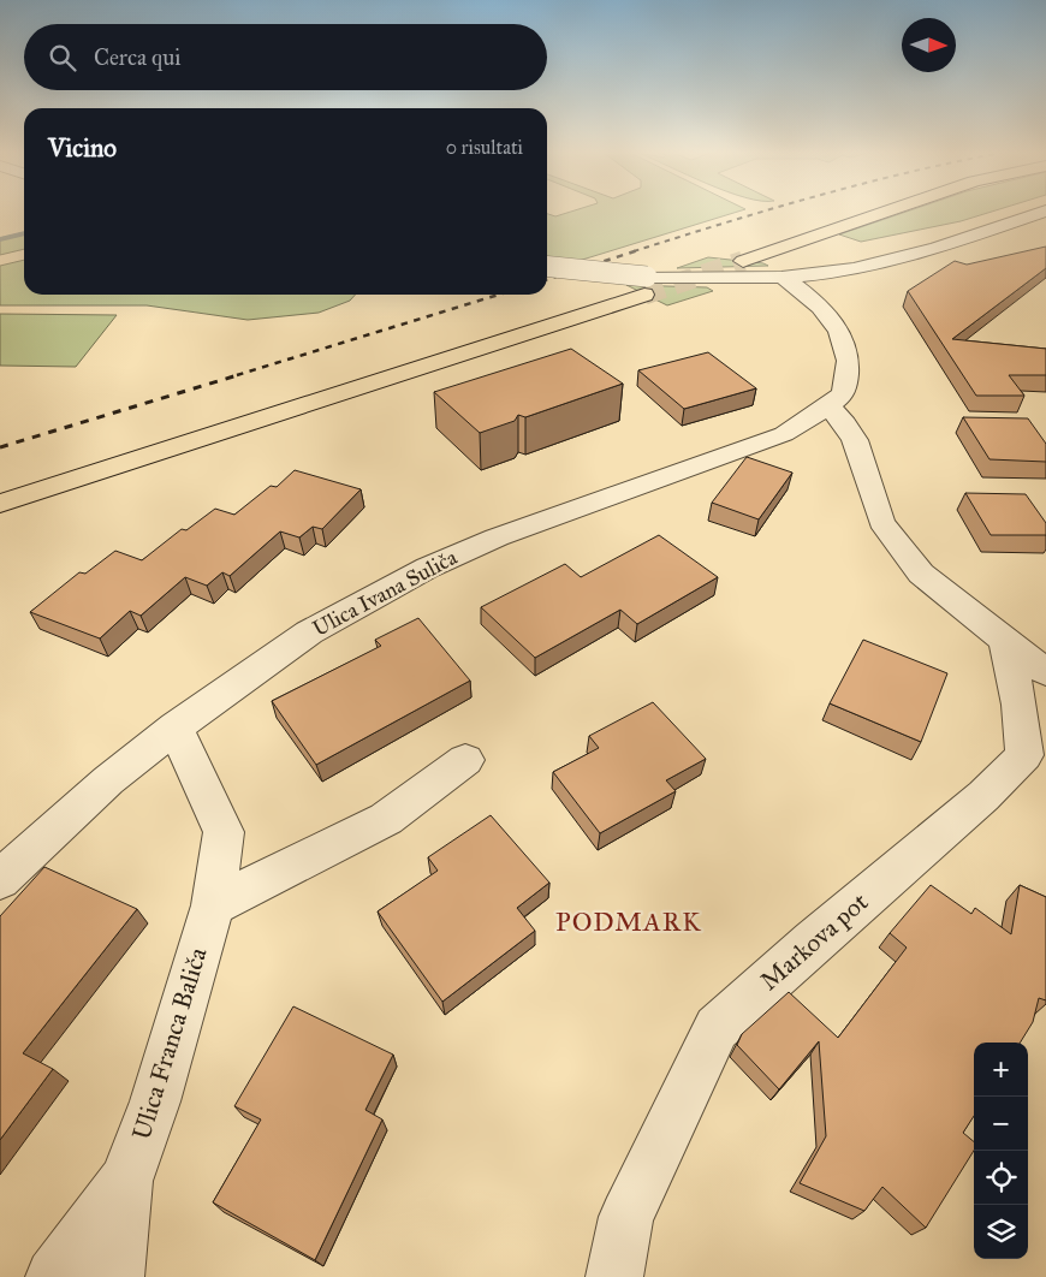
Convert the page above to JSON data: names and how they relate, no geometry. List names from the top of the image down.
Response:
{
  "streets": {
    "street": ["Ulica Ivana Suliča", "Markova pot", "Ulica Franca Baliča"]
  },
  "crossings": [
    ["Ulica Ivana Suliča", "Ulica Franca Baliča"]
  ],
  "districts": ["PODMARK"],
  "north": "right",
  "page": {
    "search": "Cerca qui",
    "heading": ["Vicino", "0 risultati"],
    "map_buttons": ["+", "−"]
  }
}
